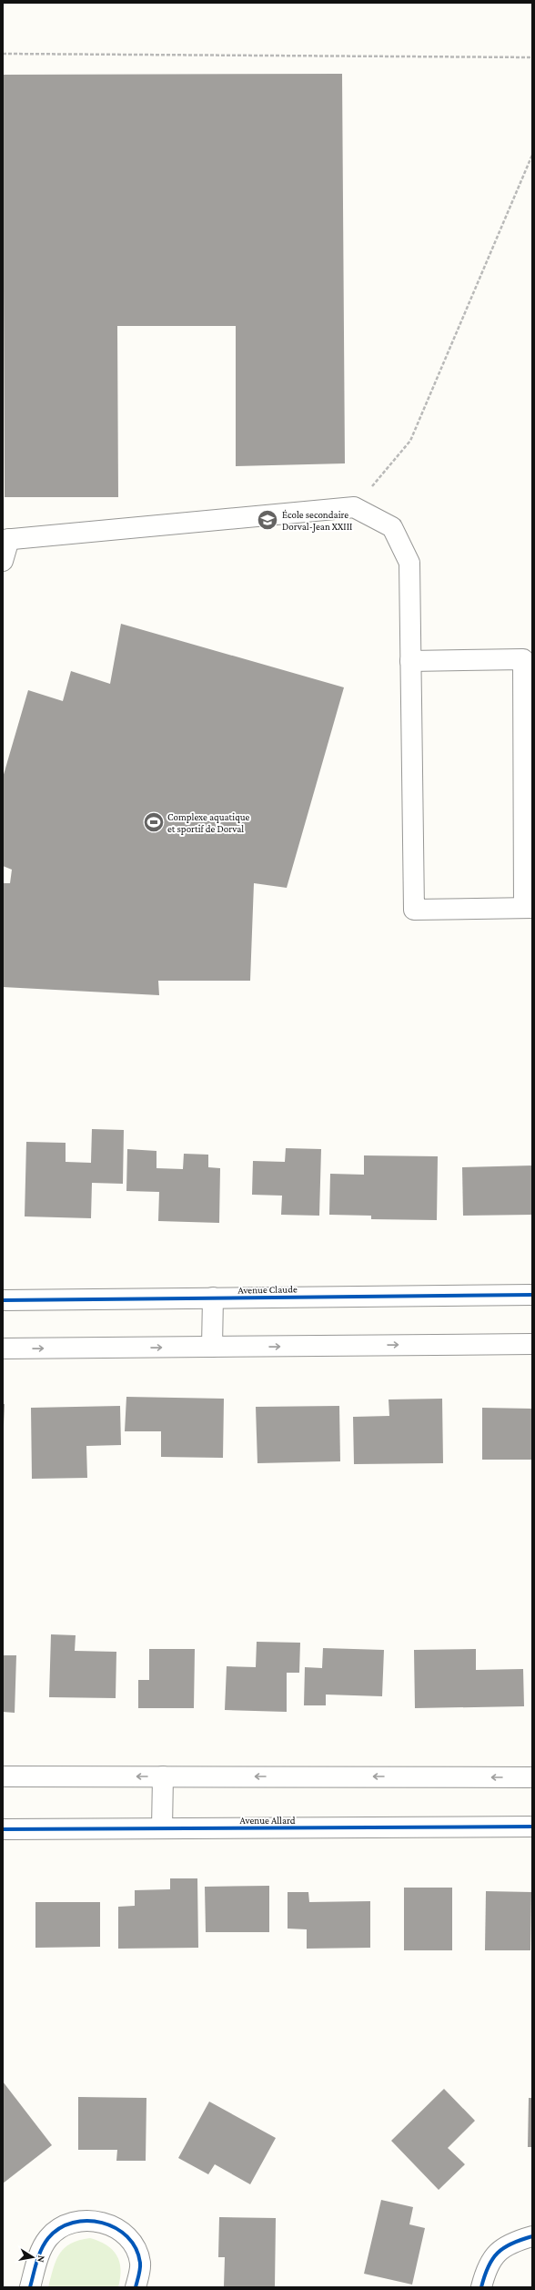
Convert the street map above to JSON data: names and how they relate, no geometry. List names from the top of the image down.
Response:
{
  "streets": {
    "street": ["Avenue Claude", "Avenue Allard"]
  },
  "places": {
    "school or university": ["École secondaire Dorval-Jean XXIII"],
    "sports": ["Complexe aquatique et sportif de Dorval"]
  },
  "north": "right"
}
